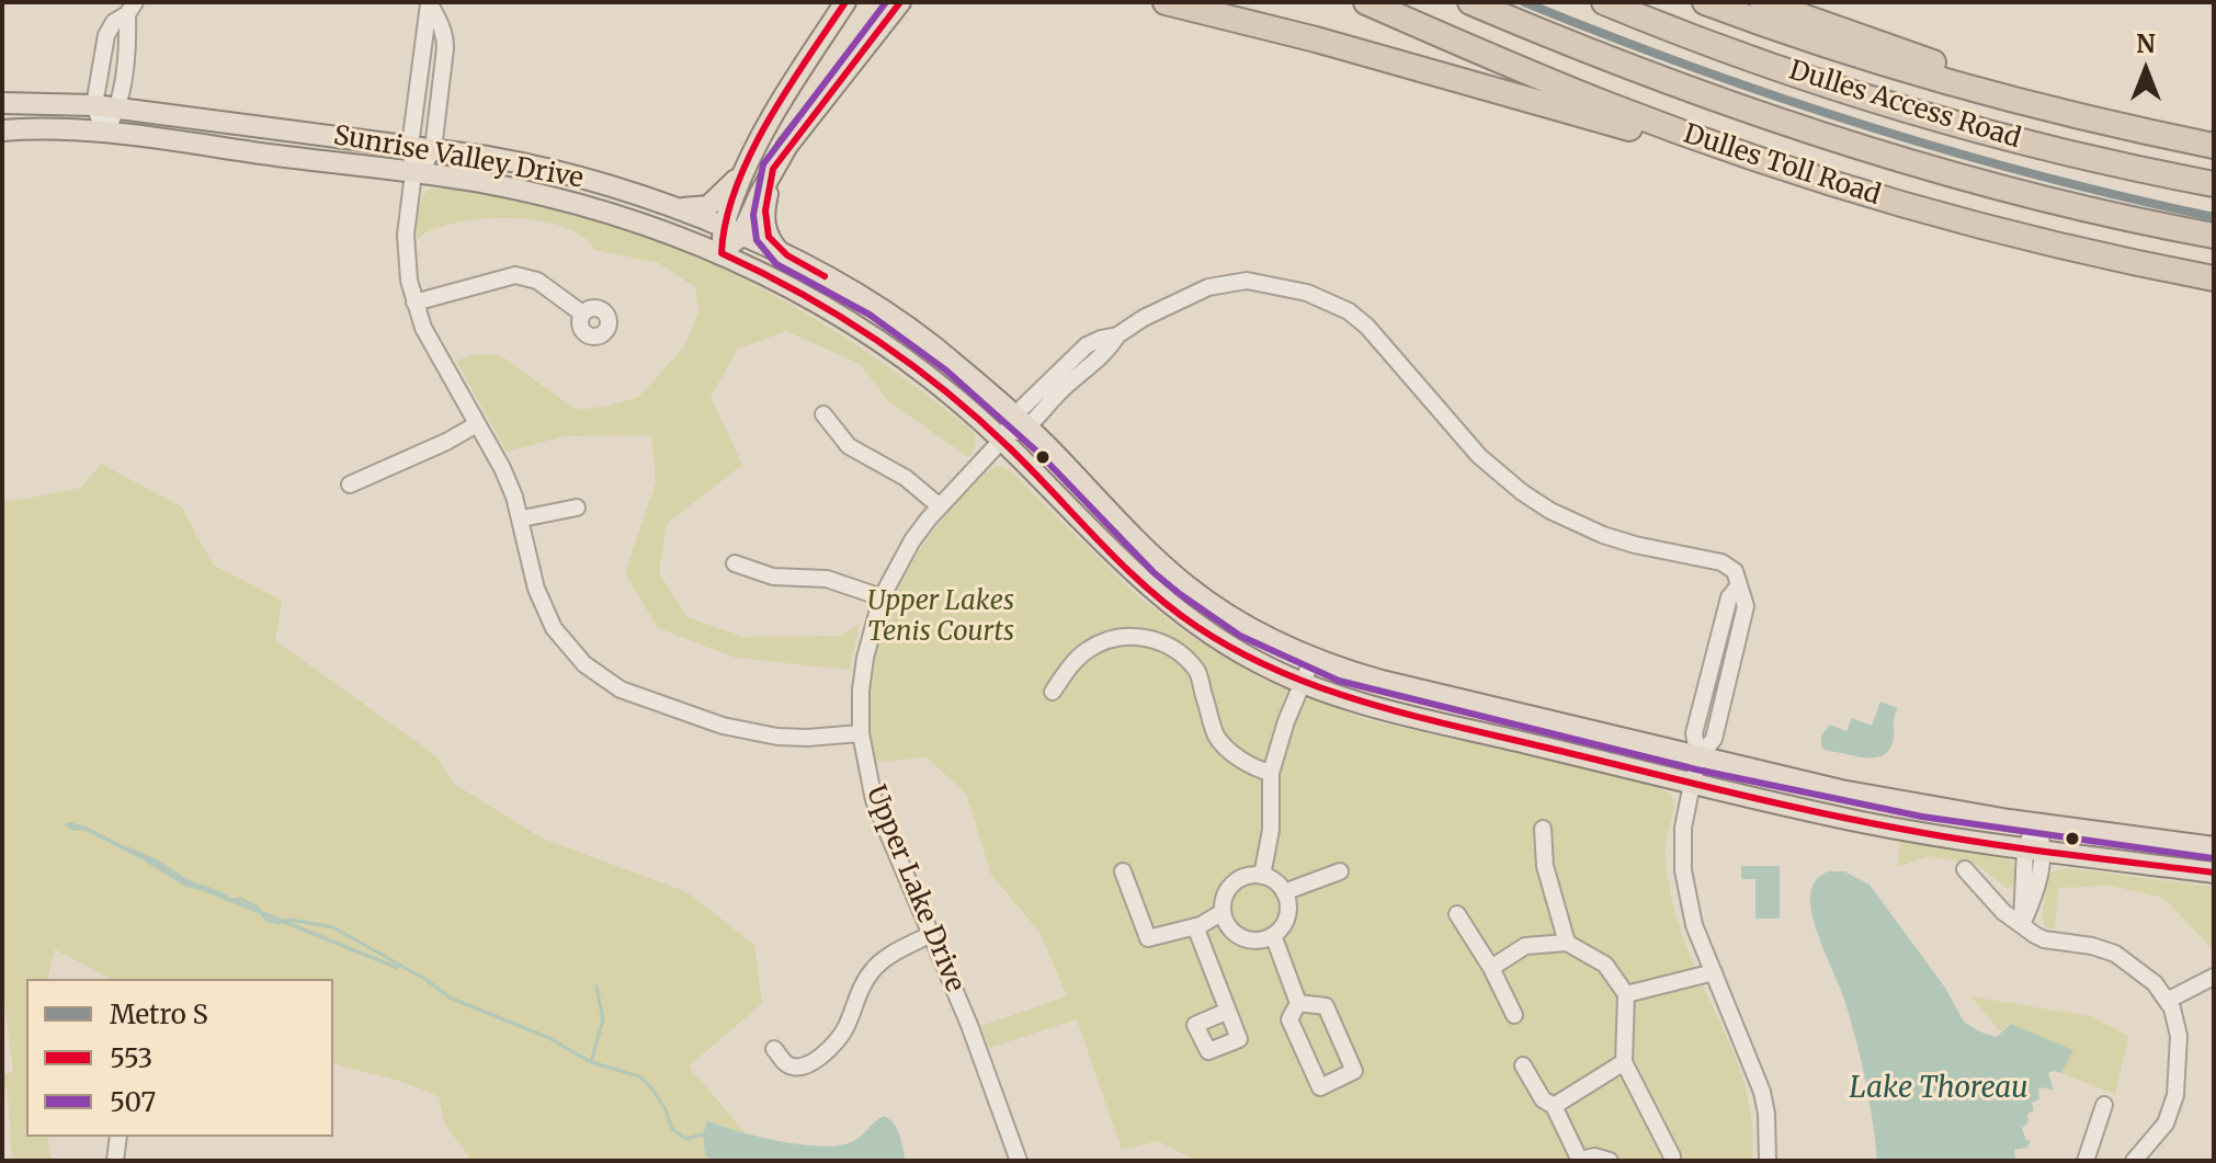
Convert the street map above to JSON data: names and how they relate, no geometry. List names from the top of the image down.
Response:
{
  "streets": {
    "highway": ["Dulles Access Road", "Dulles Toll Road"],
    "main road": ["Sunrise Valley Drive"],
    "street": ["Upper Lake Drive"]
  },
  "crossings": [
    ["Sunrise Valley Drive", "Upper Lake Drive"]
  ],
  "water": ["Lake Thoreau"],
  "parks": ["Upper Lakes Tenis Courts"],
  "lines": ["metro line S", "transit line 553", "transit line 507"],
  "legend": ["Metro S", "553", "507"],
  "north": "top"
}
